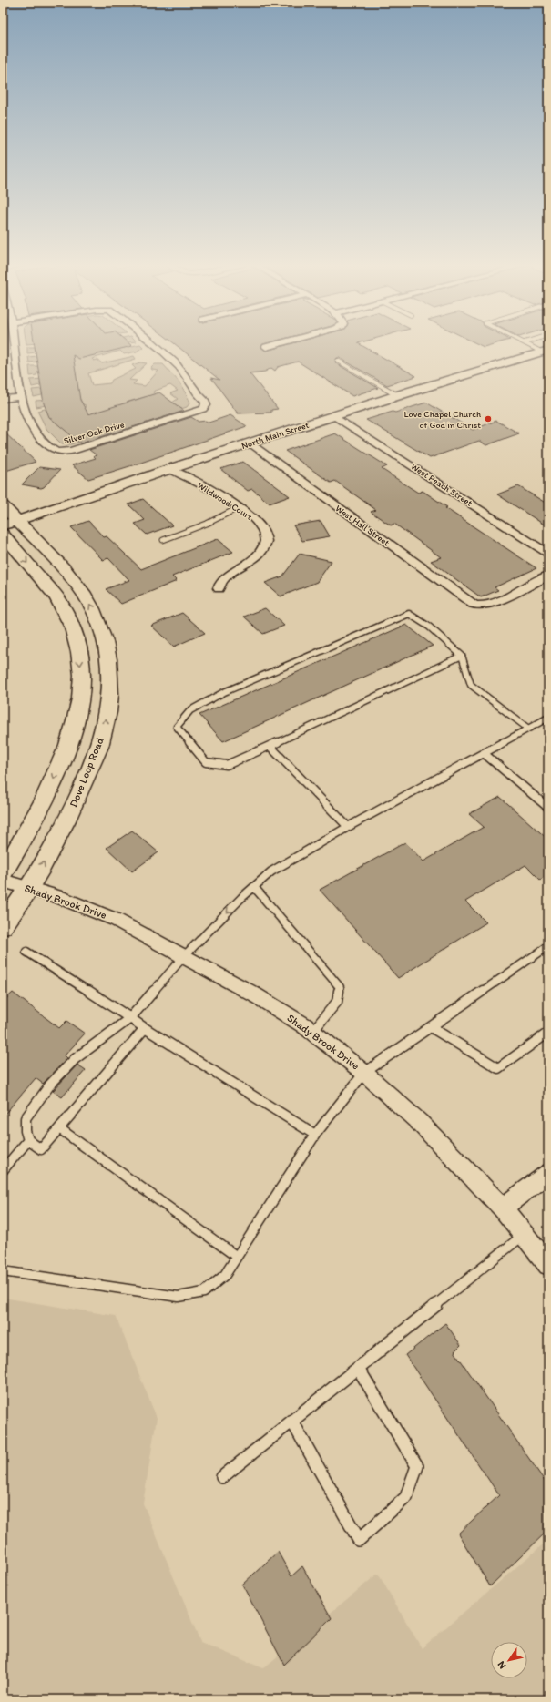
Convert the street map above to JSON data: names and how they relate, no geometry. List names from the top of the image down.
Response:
{
  "streets": {
    "main road": ["North Main Street", "Dove Loop Road"],
    "street": [
      "Silver Oak Drive",
      "West Peach Street",
      "Wildwood Court",
      "West Hall Street",
      "Shady Brook Drive"
    ]
  },
  "crossings": [
    ["North Main Street", "West Peach Street"],
    ["North Main Street", "Wildwood Court"],
    ["North Main Street", "West Hall Street"],
    ["North Main Street", "Dove Loop Road"],
    ["Dove Loop Road", "Shady Brook Drive"]
  ],
  "one_way": ["Dove Loop Road"],
  "places": ["Love Chapel Church of God in Christ"],
  "north": "bottom left"
}
